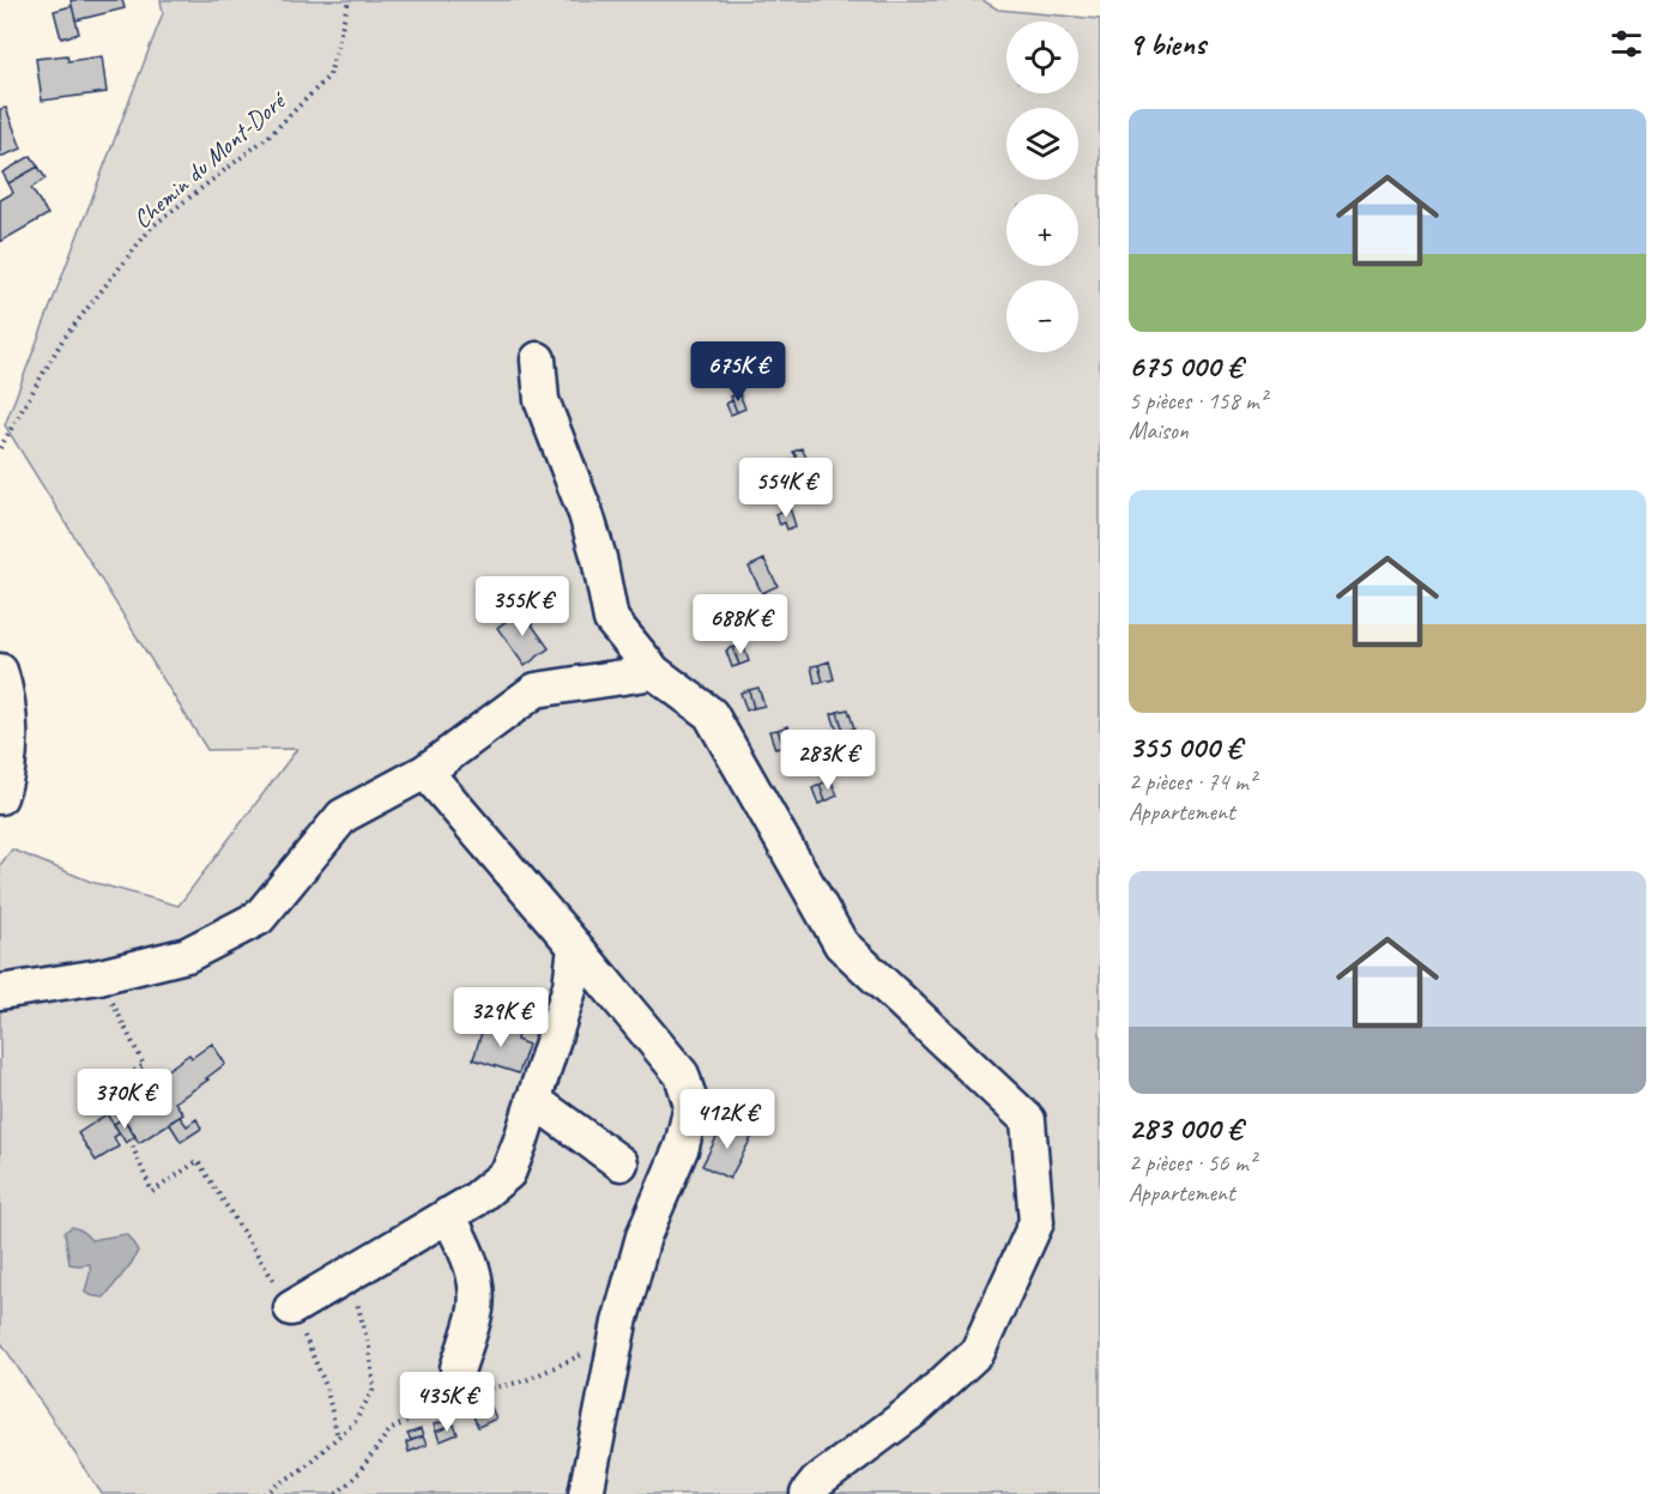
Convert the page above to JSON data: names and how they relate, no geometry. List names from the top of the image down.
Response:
{
  "streets": {
    "path": ["Chemin du Mont-Doré"]
  },
  "page": {
    "heading": "9 biens",
    "map_buttons": ["+", "−"],
    "list": [
      {
        "name": "675 000 €",
        "note": "5 pièces · 158 m² · Maison"
      },
      {
        "name": "355 000 €",
        "note": "2 pièces · 74 m² · Appartement"
      },
      {
        "name": "283 000 €",
        "note": "2 pièces · 56 m² · Appartement"
      }
    ],
    "price": [
      "675K €",
      "554K €",
      "355K €",
      "688K €",
      "283K €",
      "329K €",
      "370K €",
      "412K €",
      "435K €"
    ]
  }
}
